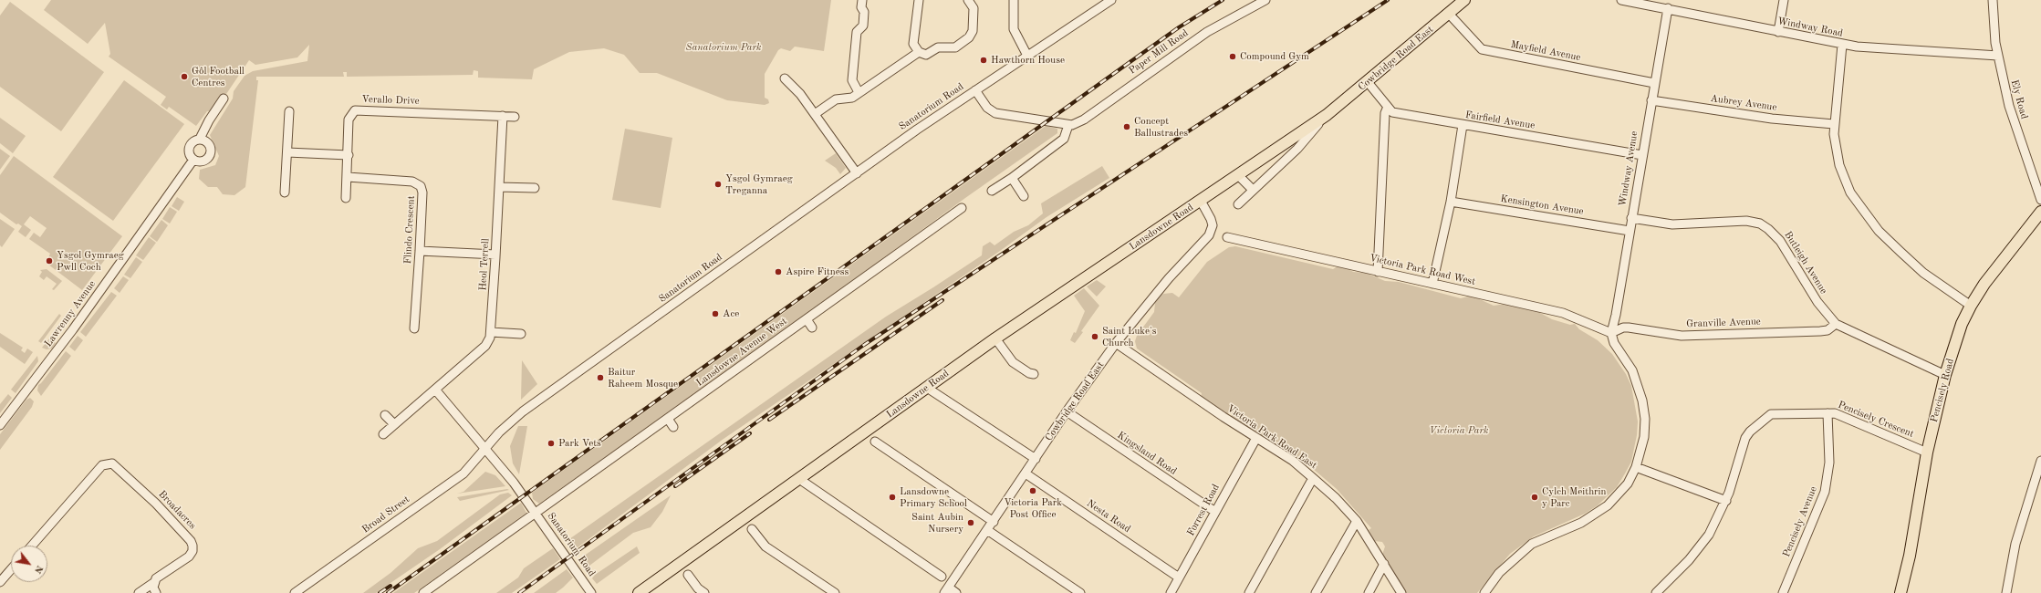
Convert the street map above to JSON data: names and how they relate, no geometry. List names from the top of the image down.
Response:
{
  "streets": {
    "main road": ["Cowbridge Road East", "Lansdowne Road", "Pencisely Road"],
    "street": [
      "Windway Road",
      "Mayfield Avenue",
      "Paper Mill Road",
      "Ely Road",
      "Verallo Drive",
      "Aubrey Avenue",
      "Sanatorium Road",
      "Fairfield Avenue",
      "Windway Avenue",
      "Kensington Avenue",
      "Flindo Crescent",
      "Butleigh Avenue",
      "Heol Terrell",
      "Victoria Park Road West",
      "Lawrenny Avenue",
      "Granville Avenue",
      "Lansdowne Avenue West",
      "Pencisely Crescent",
      "Victoria Park Road East",
      "Kingsland Road",
      "Broadacres",
      "Forrest Road",
      "Broad Street",
      "Nesta Road",
      "Pencisely Avenue"
    ]
  },
  "crossings": [
    ["Windway Road", "Ely Road"],
    ["Windway Road", "Windway Avenue"],
    ["Mayfield Avenue", "Cowbridge Road East"],
    ["Mayfield Avenue", "Windway Avenue"],
    ["Paper Mill Road", "Sanatorium Road"],
    ["Cowbridge Road East", "Fairfield Avenue"],
    ["Cowbridge Road East", "Lansdowne Road"],
    ["Cowbridge Road East", "Victoria Park Road East"],
    ["Cowbridge Road East", "Kingsland Road"],
    ["Cowbridge Road East", "Nesta Road"],
    ["Verallo Drive", "Flindo Crescent"],
    ["Verallo Drive", "Heol Terrell"],
    ["Aubrey Avenue", "Windway Avenue"],
    ["Sanatorium Road", "Lansdowne Avenue West"],
    ["Sanatorium Road", "Broad Street"],
    ["Fairfield Avenue", "Windway Avenue"],
    ["Windway Avenue", "Kensington Avenue"],
    ["Windway Avenue", "Butleigh Avenue"],
    ["Windway Avenue", "Victoria Park Road West"],
    ["Windway Avenue", "Granville Avenue"],
    ["Butleigh Avenue", "Granville Avenue"],
    ["Butleigh Avenue", "Pencisely Road"],
    ["Victoria Park Road West", "Granville Avenue"],
    ["Pencisely Road", "Pencisely Crescent"],
    ["Pencisely Crescent", "Pencisely Avenue"],
    ["Victoria Park Road East", "Forrest Road"],
    ["Kingsland Road", "Forrest Road"],
    ["Forrest Road", "Nesta Road"]
  ],
  "parks": ["Sanatorium Park", "Victoria Park"],
  "places": [
    "Compound Gym",
    "Hawthorn House",
    "Gôl Football Centres",
    "Concept Ballustrades",
    "Ysgol Gymraeg Treganna",
    "Ysgol Gymraeg Pwll Coch",
    "Aspire Fitness",
    "Ace",
    "Saint Luke's Church",
    "Baitur Raheem Mosque",
    "Park Vets",
    "Victoria Park Post Office",
    "Lansdowne Primary School",
    "Cylch Meithrin y Parc",
    "Saint Aubin Nursery"
  ],
  "north": "bottom right"
}
